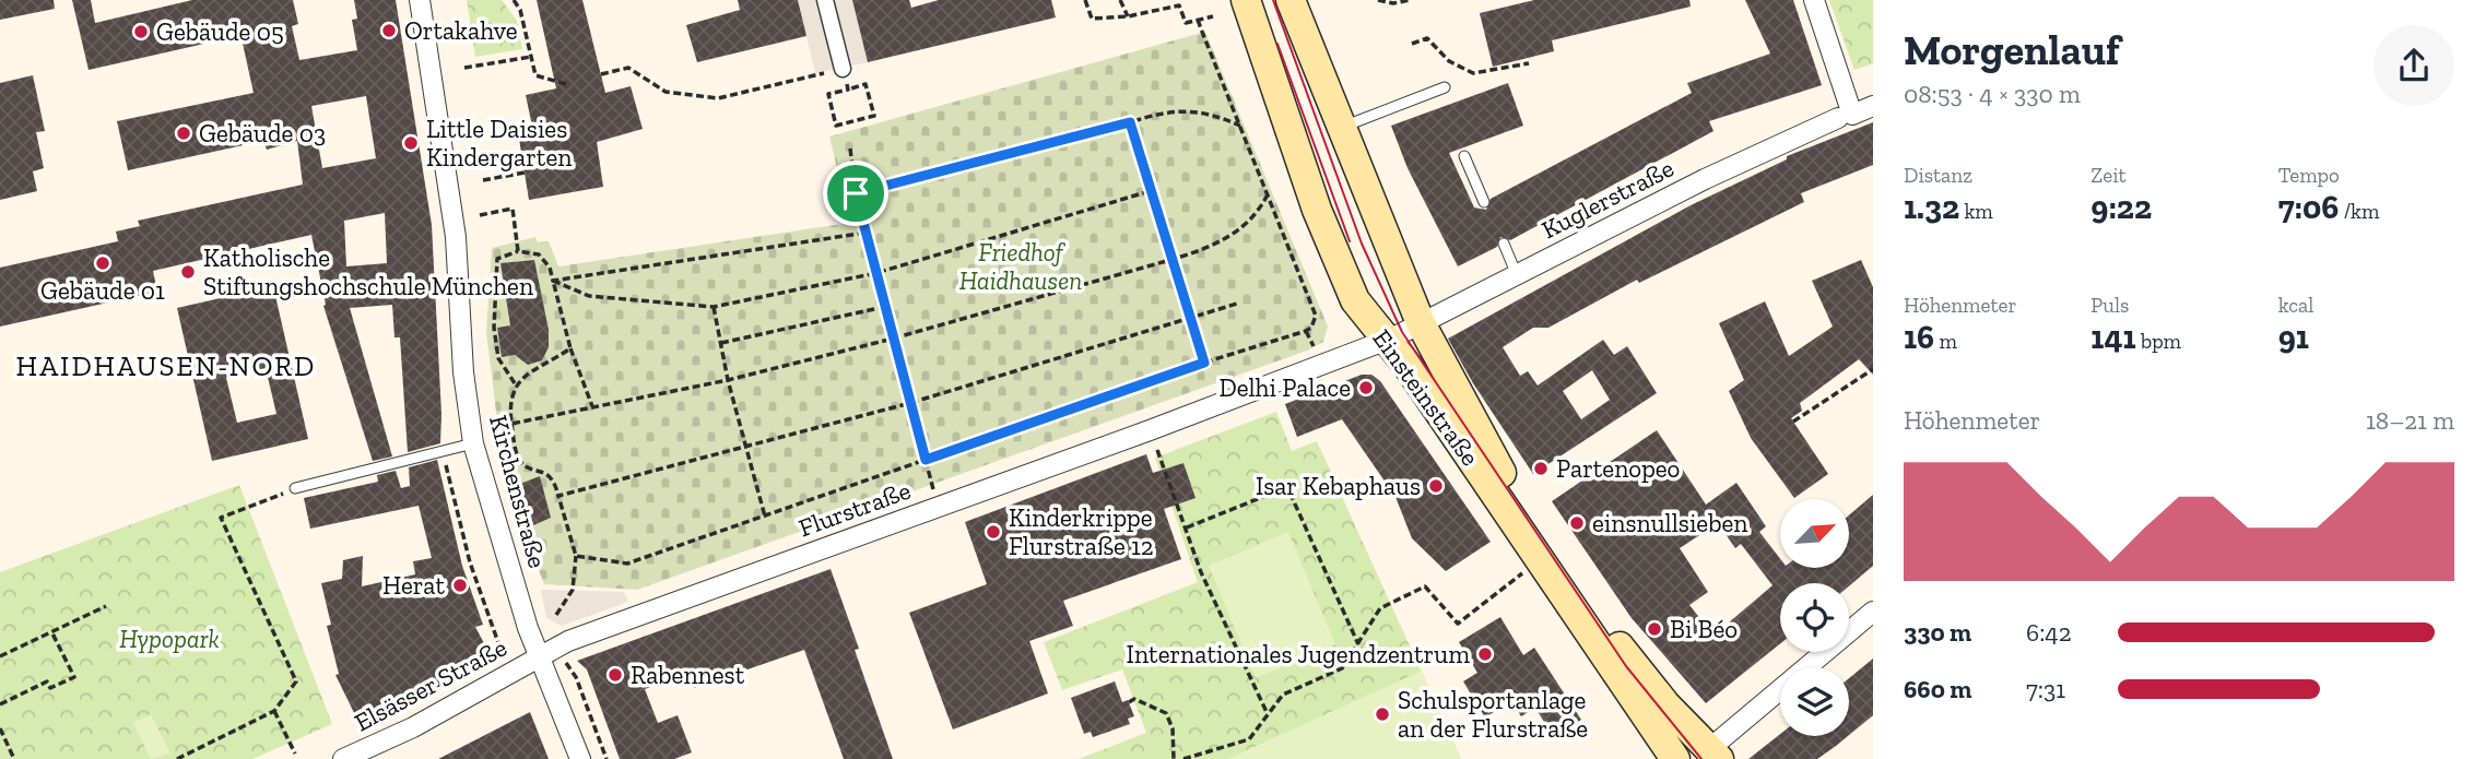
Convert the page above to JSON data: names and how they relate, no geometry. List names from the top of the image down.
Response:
{
  "streets": {
    "main road": ["Einsteinstraße"],
    "street": [
      "Kuglerstraße",
      "Kirchenstraße",
      "Flurstraße",
      "Elsässer Straße"
    ]
  },
  "crossings": [
    ["Kuglerstraße", "Einsteinstraße"],
    ["Kuglerstraße", "Flurstraße"],
    ["Einsteinstraße", "Flurstraße"],
    ["Kirchenstraße", "Flurstraße"],
    ["Kirchenstraße", "Elsässer Straße"],
    ["Flurstraße", "Elsässer Straße"]
  ],
  "districts": ["HAIDHAUSEN-NORD"],
  "parks": ["Friedhof Haidhausen", "Hypopark"],
  "places": [
    "Ortakahve",
    "Gebäude 05",
    "Gebäude 03",
    "Little Daisies Kindergarten",
    "Gebäude 01",
    "Katholische Stiftungshochschule München",
    "Delhi Palace",
    "Partenopeo",
    "Isar Kebaphaus",
    "einsnullsieben",
    "Kinderkrippe Flurstraße 12",
    "Herat",
    "Bi Béo",
    "Internationales Jugendzentrum",
    "Rabennest",
    "Schulsportanlage an der Flurstraße"
  ],
  "north": "top right",
  "page": {
    "heading": ["Morgenlauf", "08:53 · 4 × 330 m"],
    "stats": [
      ["Distanz", "1.32 km"],
      ["Zeit", "9:22"],
      ["Tempo", "7:06 /km"],
      ["Höhenmeter", "16 m"],
      ["Puls", "141 bpm"],
      ["kcal", "91"]
    ],
    "chart": ["Höhenmeter", "18–21 m"],
    "list": [
      {
        "name": "330 m",
        "note": "6:42"
      },
      {
        "name": "660 m",
        "note": "7:31"
      }
    ]
  }
}
